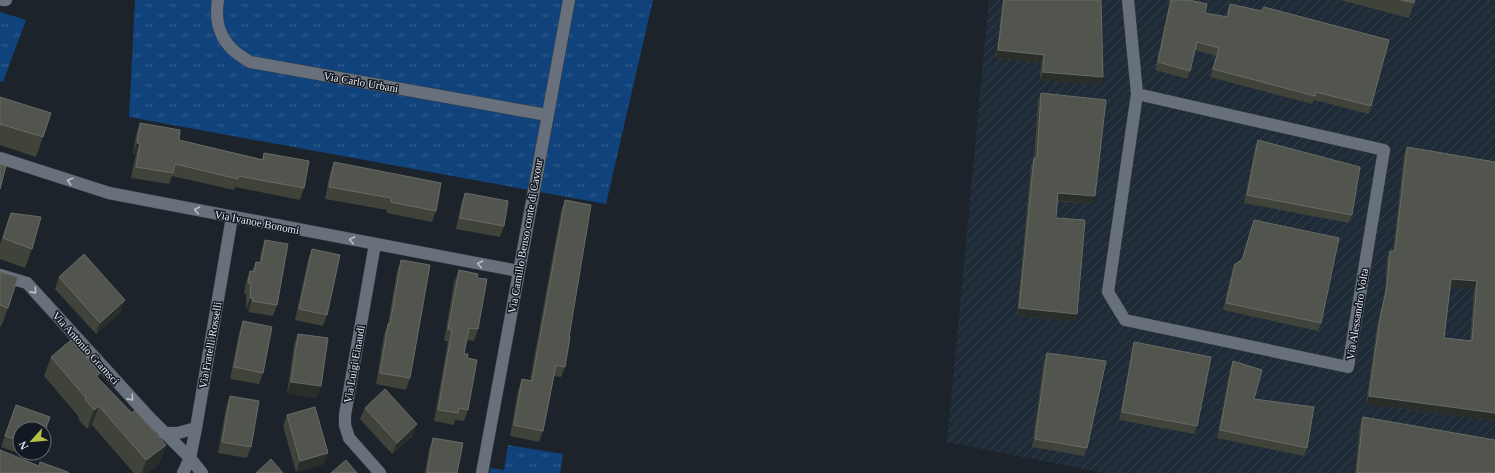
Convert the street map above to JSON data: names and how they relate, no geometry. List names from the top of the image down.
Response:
{
  "streets": {
    "street": [
      "Via Carlo Urbani",
      "Via Ivanoe Bonomi",
      "Via Camillo Benso conte di Cavour",
      "Via Alessandro Volta",
      "Via Fratelli Rosselli",
      "Via Antonio Gramsci",
      "Via Luigi Einaudi"
    ]
  },
  "crossings": [
    ["Via Carlo Urbani", "Via Camillo Benso conte di Cavour"],
    ["Via Ivanoe Bonomi", "Via Camillo Benso conte di Cavour"],
    ["Via Ivanoe Bonomi", "Via Fratelli Rosselli"],
    ["Via Ivanoe Bonomi", "Via Luigi Einaudi"],
    ["Via Fratelli Rosselli", "Via Antonio Gramsci"]
  ],
  "one_way": ["Via Ivanoe Bonomi", "Via Antonio Gramsci"],
  "north": "bottom left"
}
